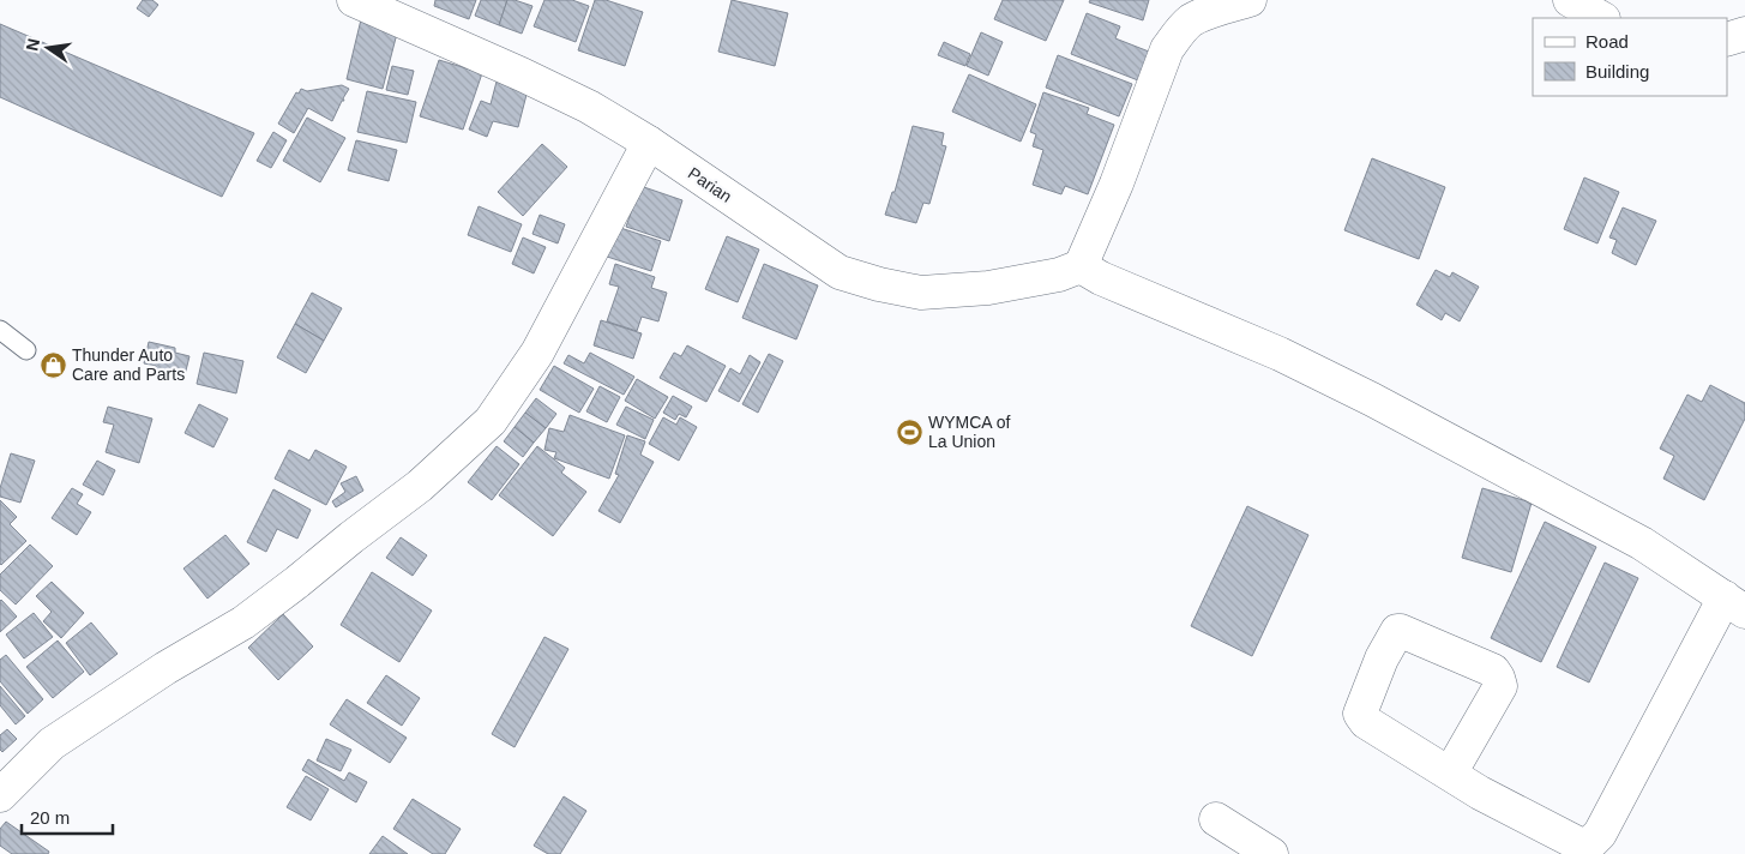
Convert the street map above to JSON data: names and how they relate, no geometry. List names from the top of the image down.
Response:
{
  "streets": {
    "street": ["Parian"]
  },
  "places": {
    "shop": ["Thunder Auto Care and Parts"],
    "sports": ["WYMCA of La Union"]
  },
  "legend": ["Road", "Building"],
  "scale_bar": "20 m",
  "north": "left"
}
